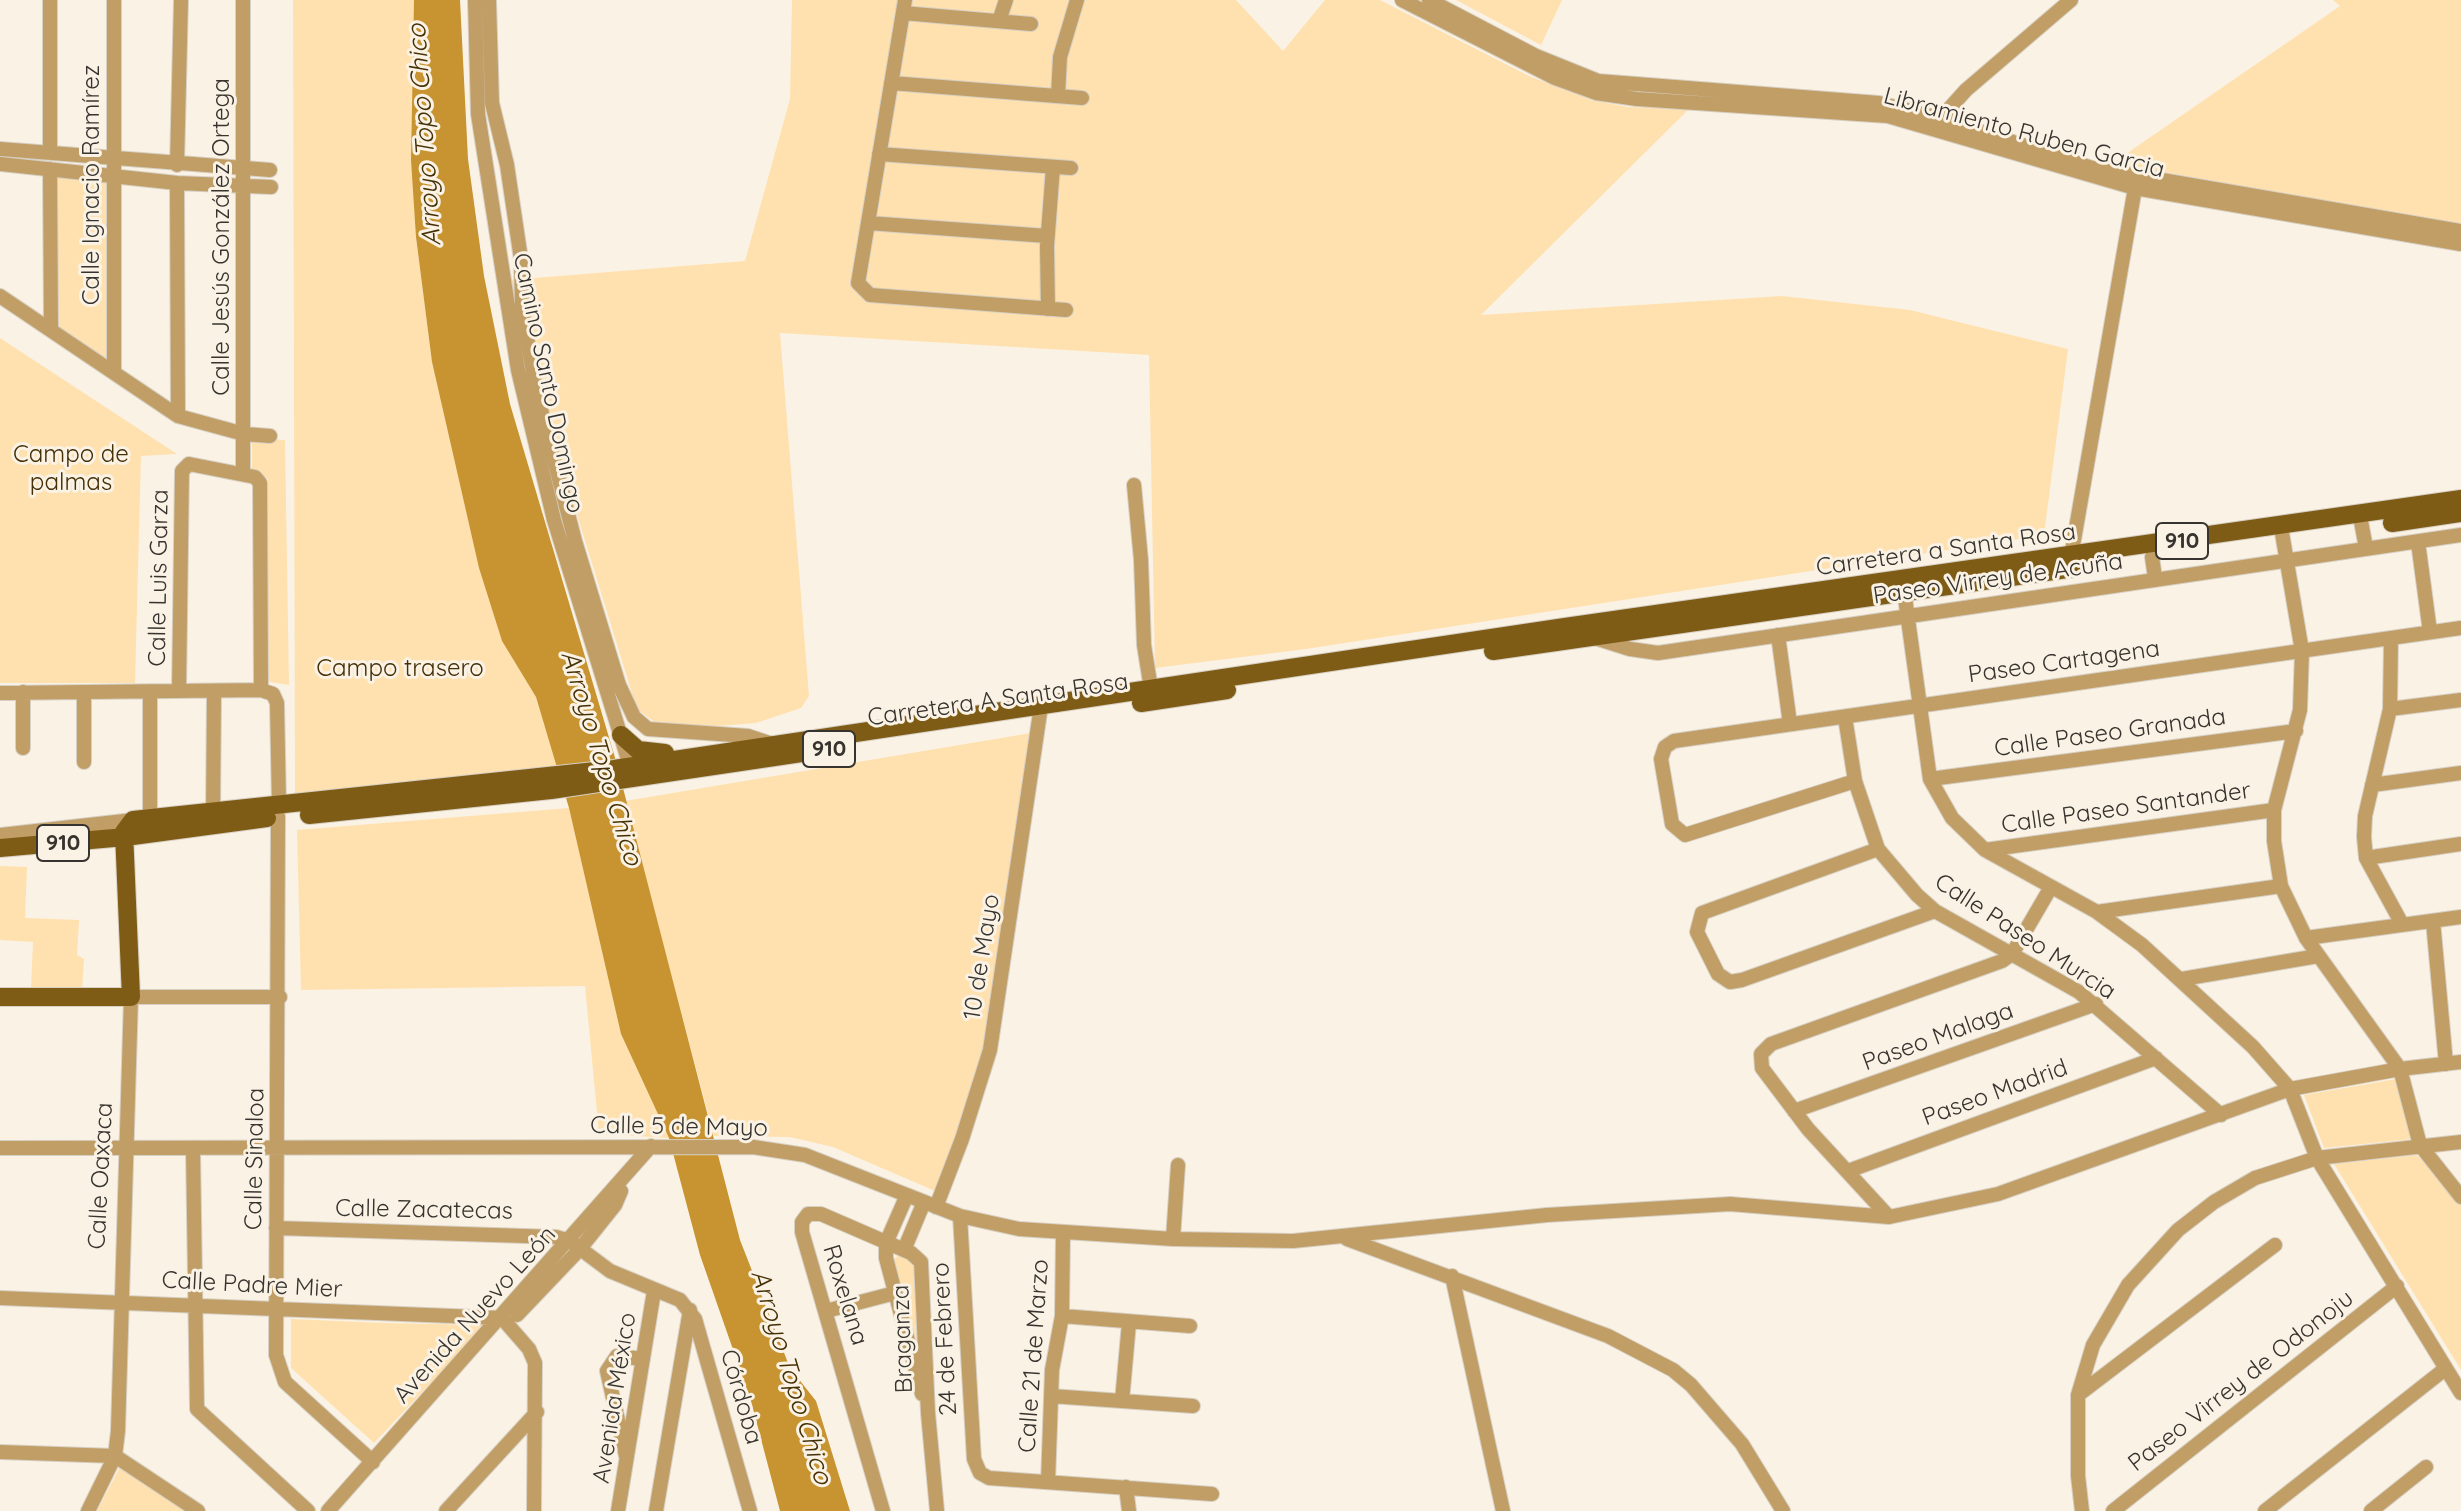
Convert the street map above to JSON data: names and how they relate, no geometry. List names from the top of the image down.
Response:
{
  "streets": {
    "main road": [
      "910",
      "Carretera a Santa Rosa",
      "Carretera A Santa Rosa",
      "Calle Oaxaca"
    ],
    "street": [
      "Libramiento Ruben Garcia",
      "Calle Ignacio Ramírez",
      "Calle Jesús González Ortega",
      "Camino Santo Domingo",
      "Calle Luis Garza",
      "Paseo Virrey de Acuña",
      "Paseo Cartagena",
      "Calle Paseo Granada",
      "Calle Paseo Santander",
      "Calle Paseo Murcia",
      "10 de Mayo",
      "Paseo Malaga",
      "Paseo Madrid",
      "Calle 5 de Mayo",
      "Calle Sinaloa",
      "Calle Zacatecas",
      "Calle Padre Mier",
      "Roxelana",
      "Avenida Nuevo León",
      "Braganza",
      "24 de Febrero",
      "Calle 21 de Marzo",
      "Paseo Virrey de Odonoju",
      "Córdoba",
      "Avenida México"
    ]
  },
  "crossings": [
    ["Calle Jesús González Ortega", "Calle Luis Garza"],
    ["Camino Santo Domingo", "Carretera A Santa Rosa"],
    ["910", "Carretera A Santa Rosa"],
    ["910", "Calle Sinaloa"],
    ["910", "Calle Oaxaca"],
    ["Carretera a Santa Rosa", "Paseo Virrey de Acuña"],
    ["Carretera a Santa Rosa", "Carretera A Santa Rosa"],
    ["Paseo Cartagena", "Calle Paseo Murcia"],
    ["Carretera A Santa Rosa", "10 de Mayo"],
    ["Carretera A Santa Rosa", "Calle Sinaloa"],
    ["Calle Paseo Murcia", "Paseo Malaga"],
    ["Calle Paseo Murcia", "Paseo Madrid"],
    ["Calle Paseo Murcia", "Calle 5 de Mayo"],
    ["10 de Mayo", "Calle 5 de Mayo"],
    ["10 de Mayo", "Roxelana"],
    ["Calle 5 de Mayo", "Calle Sinaloa"],
    ["Calle 5 de Mayo", "Calle Oaxaca"],
    ["Calle 5 de Mayo", "Avenida Nuevo León"],
    ["Calle 5 de Mayo", "24 de Febrero"],
    ["Calle 5 de Mayo", "Calle 21 de Marzo"],
    ["Calle Sinaloa", "Calle Zacatecas"],
    ["Calle Sinaloa", "Calle Padre Mier"],
    ["Calle Sinaloa", "Avenida Nuevo León"],
    ["Calle Oaxaca", "Calle Padre Mier"],
    ["Calle Zacatecas", "Avenida Nuevo León"],
    ["Calle Padre Mier", "Avenida Nuevo León"],
    ["Roxelana", "Braganza"],
    ["24 de Febrero", "Calle 21 de Marzo"]
  ],
  "water": ["Arroyo Topo Chico"],
  "parks": ["Campo de palmas", "Campo trasero"]
}
